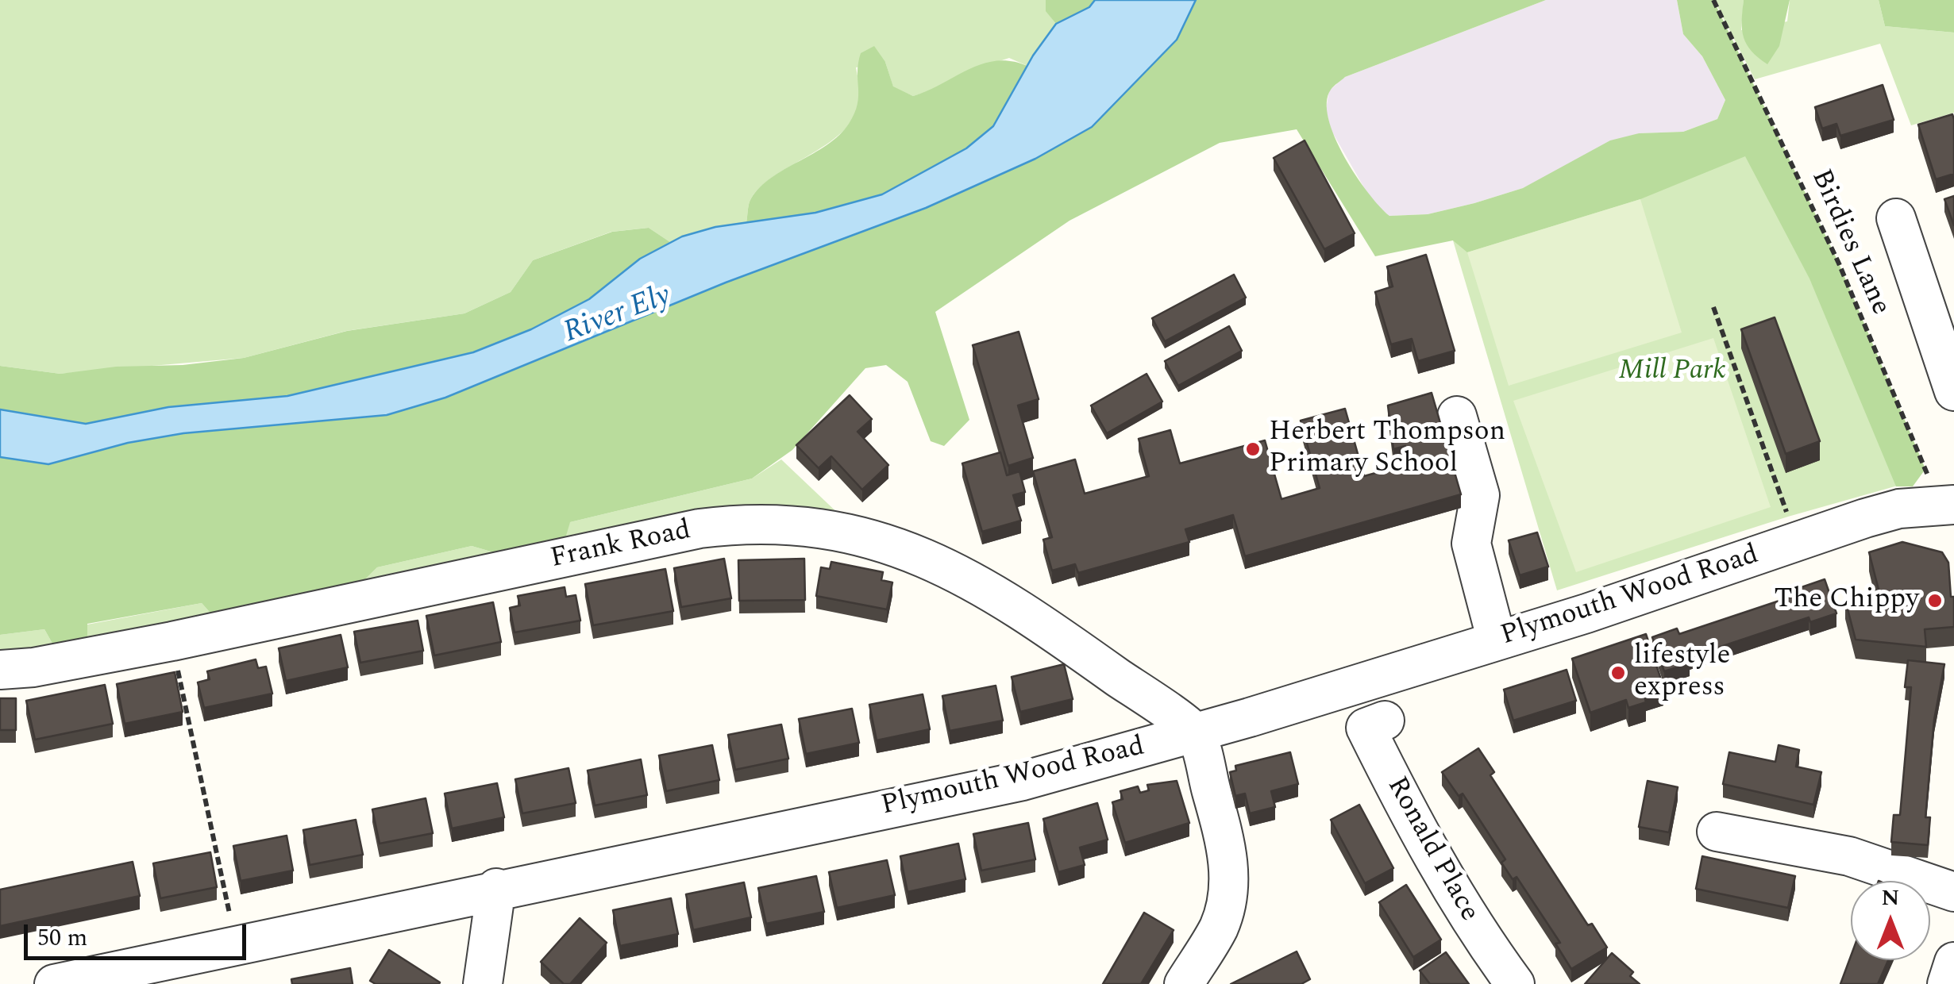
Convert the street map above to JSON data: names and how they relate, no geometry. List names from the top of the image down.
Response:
{
  "streets": {
    "street": ["Frank Road", "Plymouth Wood Road", "Ronald Place"],
    "path": ["Birdies Lane"]
  },
  "crossings": [
    ["Birdies Lane", "Plymouth Wood Road"],
    ["Frank Road", "Plymouth Wood Road"]
  ],
  "water": ["River Ely"],
  "parks": ["Mill Park"],
  "places": ["Herbert Thompson Primary School", "The Chippy", "lifestyle express"],
  "scale_bar": "50 m",
  "north": "top"
}
